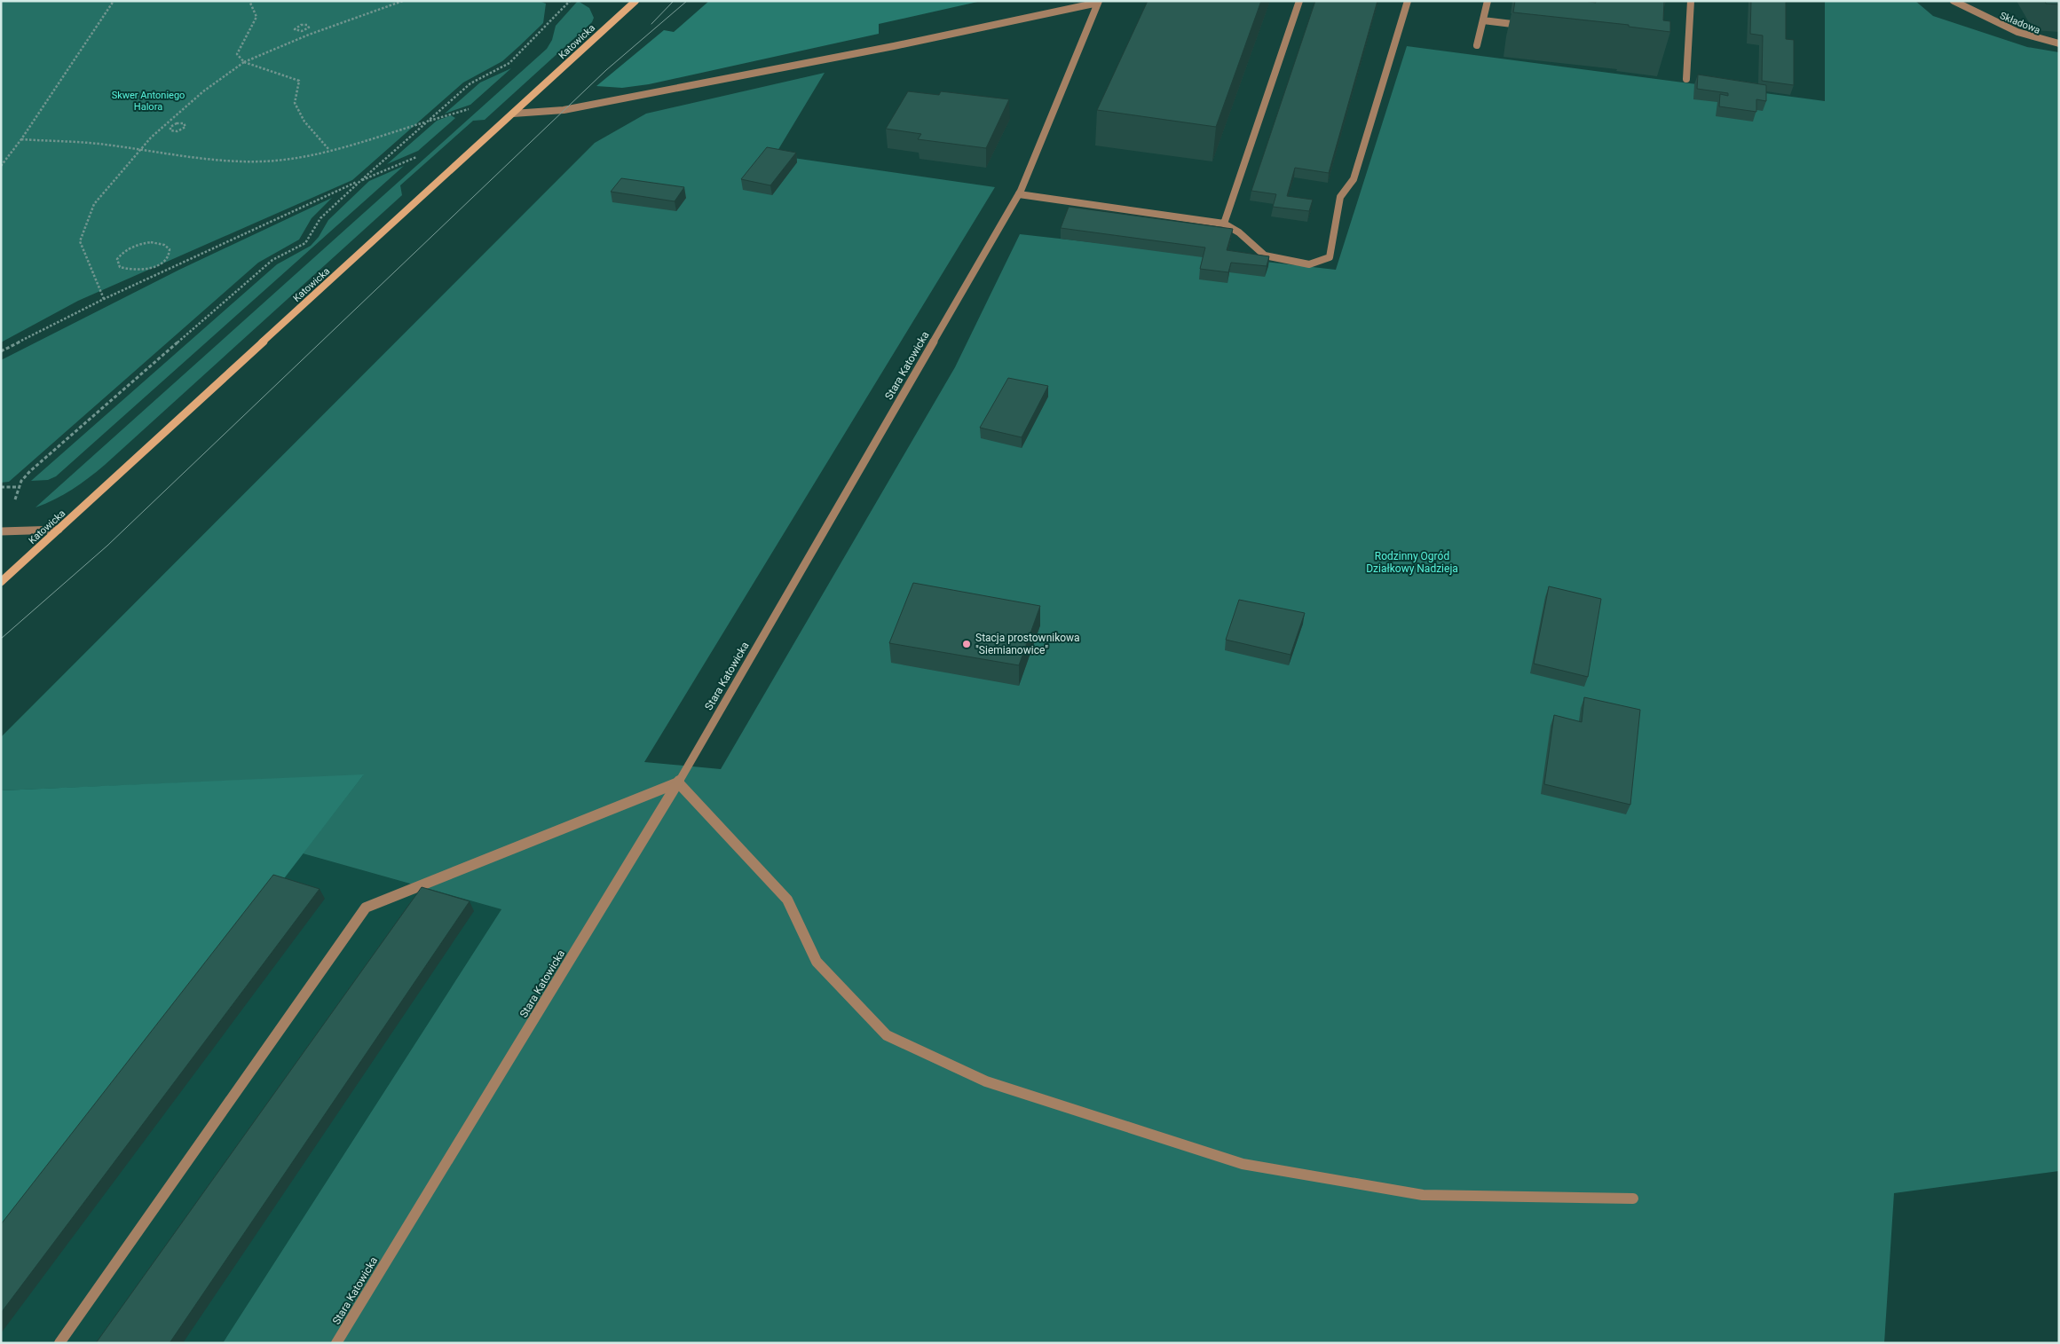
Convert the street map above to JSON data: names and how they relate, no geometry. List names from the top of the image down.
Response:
{
  "streets": {
    "main road": ["Katowicka"],
    "street": ["Składowa", "Stara Katowicka"]
  },
  "parks": ["Skwer Antoniego Halora", "Rodzinny Ogród Działkowy Nadzieja"],
  "places": ["Stacja prostownikowa \"Siemianowice\""]
}
